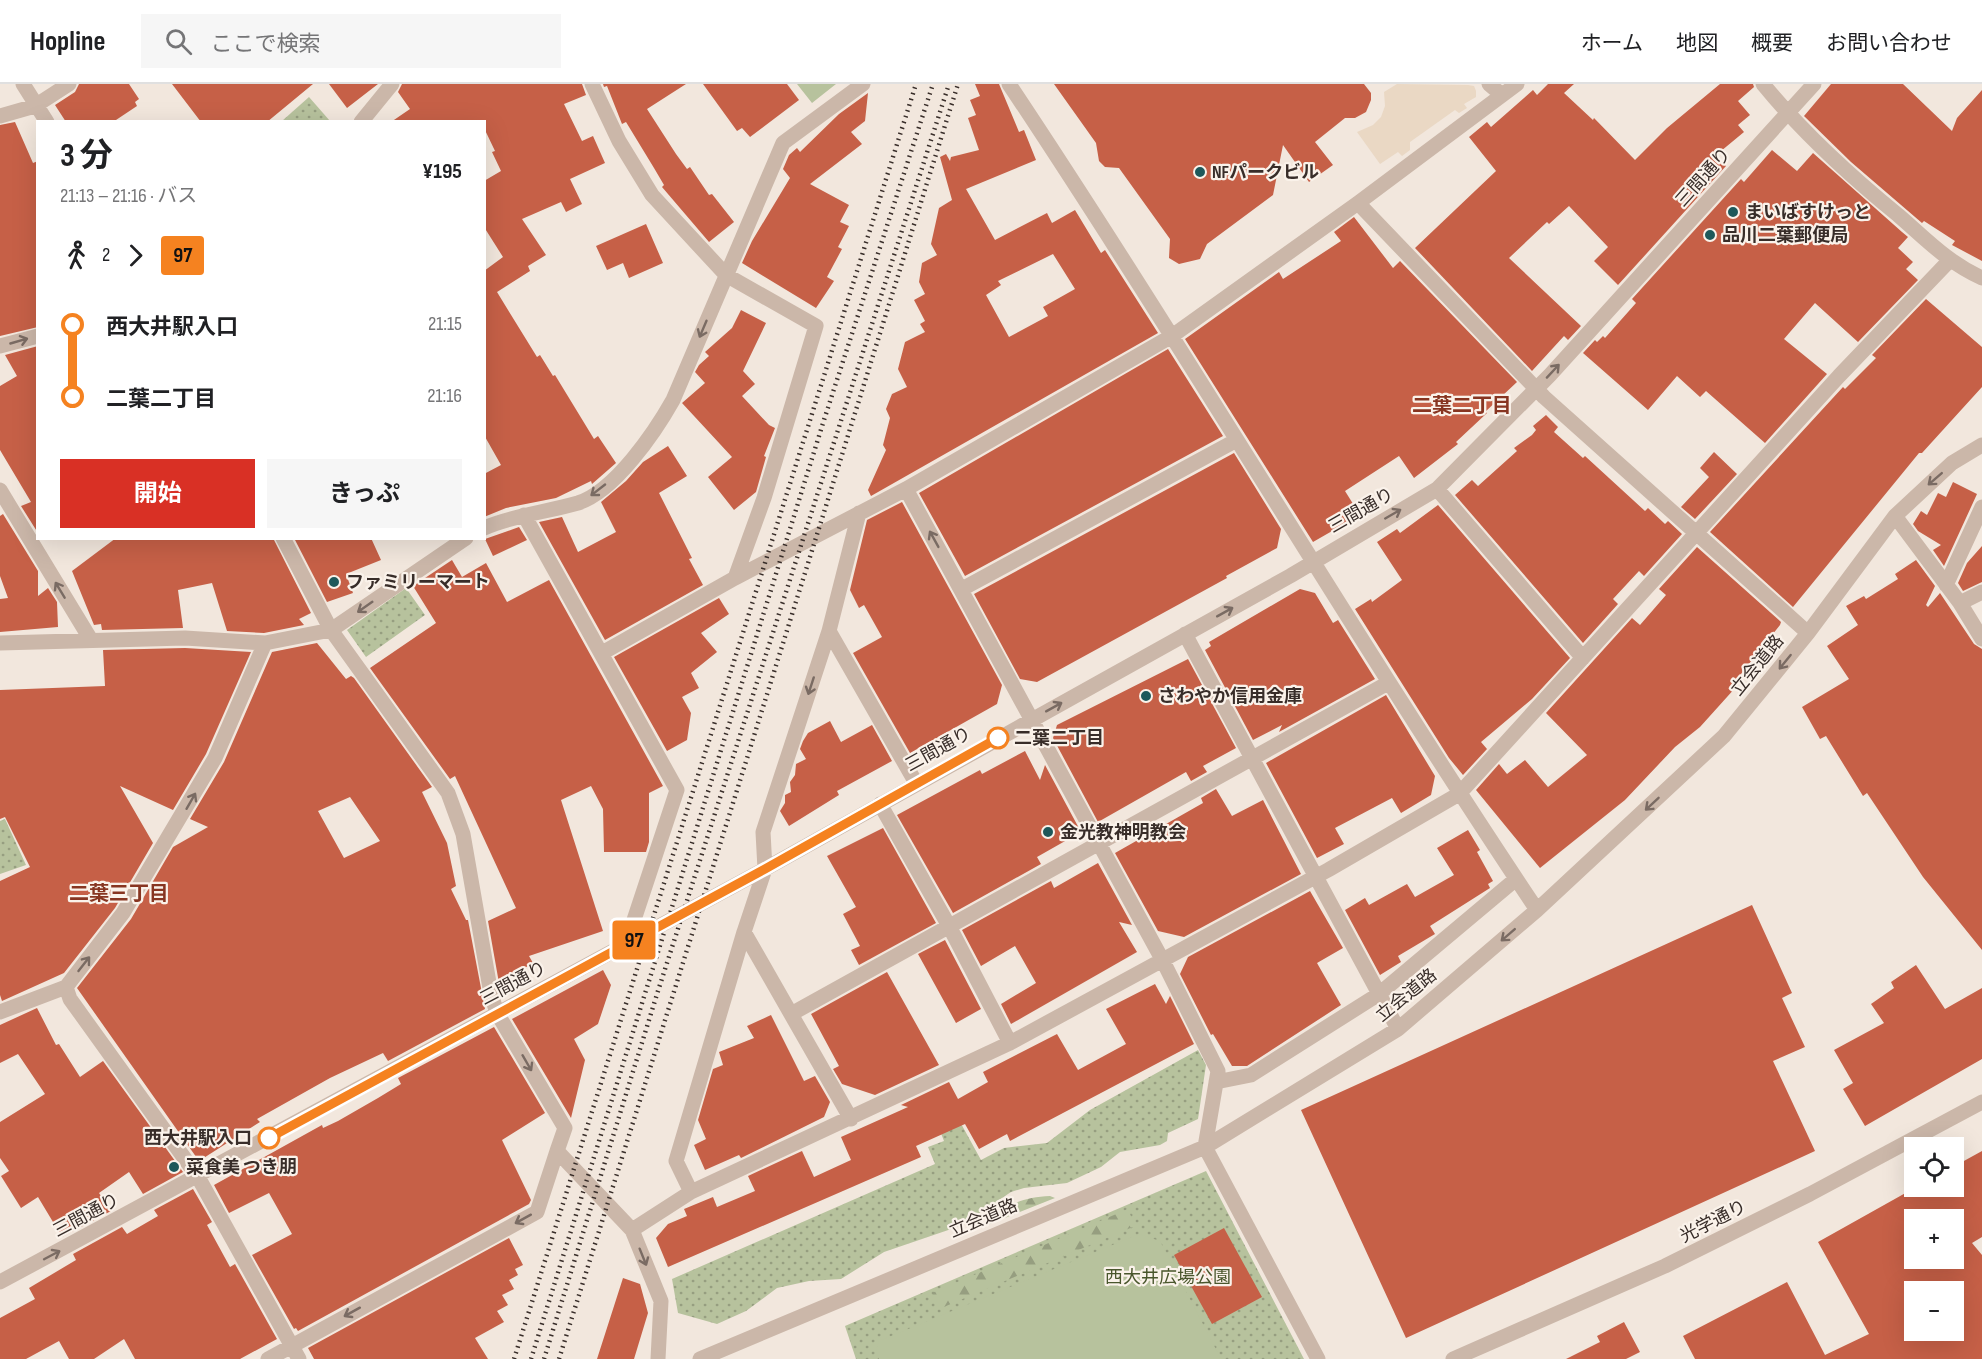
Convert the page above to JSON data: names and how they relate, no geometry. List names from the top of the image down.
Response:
{
  "streets": {
    "street": ["三間通り", "立会道路", "光学通り"]
  },
  "one_way": ["三間通り"],
  "districts": ["二葉二丁目", "二葉三丁目"],
  "parks": ["西大井広場公園"],
  "places": [
    "NFパークビル",
    "まいばすけっと",
    "品川二葉郵便局",
    "ファミリーマート",
    "さわやか信用金庫",
    "二葉二丁目",
    "金光教神明教会",
    "西大井駅入口",
    "菜食美 つき朋"
  ],
  "lines": ["bus line 97"],
  "page": {
    "header": "Hopline",
    "search": "ここで検索",
    "nav": [
      "ホーム",
      "地図",
      "概要",
      "お問い合わせ"
    ],
    "on_map": "97",
    "heading": ["3 分", "21:13 – 21:16 · バス", "¥195"],
    "legs": ["2", "97"],
    "list": [
      {
        "name": "西大井駅入口",
        "value": "21:15"
      },
      {
        "name": "二葉二丁目",
        "value": "21:16"
      }
    ],
    "buttons": ["開始", "きっぷ"],
    "map_buttons": ["+", "−"]
  }
}
